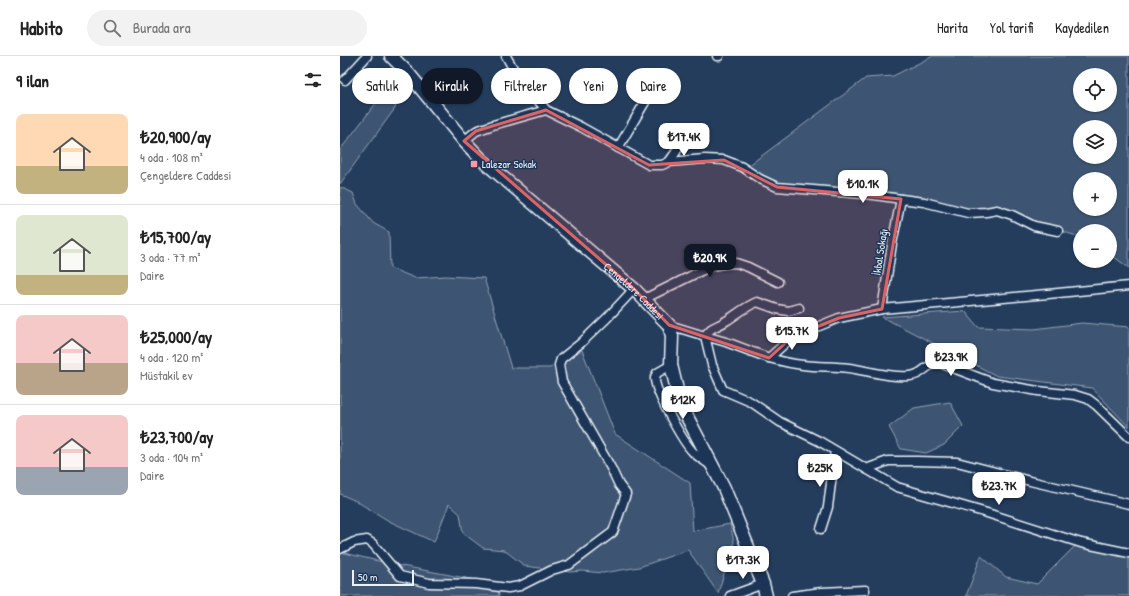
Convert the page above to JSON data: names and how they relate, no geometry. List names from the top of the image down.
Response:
{
  "streets": {
    "main road": ["Çengeldere Caddesi"],
    "street": ["İkbal Sokağı"]
  },
  "places": {
    "transit": ["Lalezar Sokak"]
  },
  "scale_bar": "50 m",
  "page": {
    "header": "Habito",
    "search": "Burada ara",
    "nav": ["Harita", "Yol tarifi", "Kaydedilen"],
    "heading": "9 ilan",
    "map_buttons": ["+", "−"],
    "chip": [
      "Satılık",
      "Kiralık",
      "Filtreler",
      "Yeni",
      "Daire"
    ],
    "list": [
      {
        "name": "₺20,900/ay",
        "note": "4 oda · 108 m² · Çengeldere Caddesi"
      },
      {
        "name": "₺15,700/ay",
        "note": "3 oda · 77 m² · Daire"
      },
      {
        "name": "₺25,000/ay",
        "note": "4 oda · 120 m² · Müstakil ev"
      },
      {
        "name": "₺23,700/ay",
        "note": "3 oda · 104 m² · Daire"
      }
    ],
    "price": [
      "₺17.4K",
      "₺10.1K",
      "₺20.9K",
      "₺15.7K",
      "₺23.9K",
      "₺12K",
      "₺25K",
      "₺23.7K",
      "₺17.3K"
    ],
    "scale": "50 m"
  }
}
